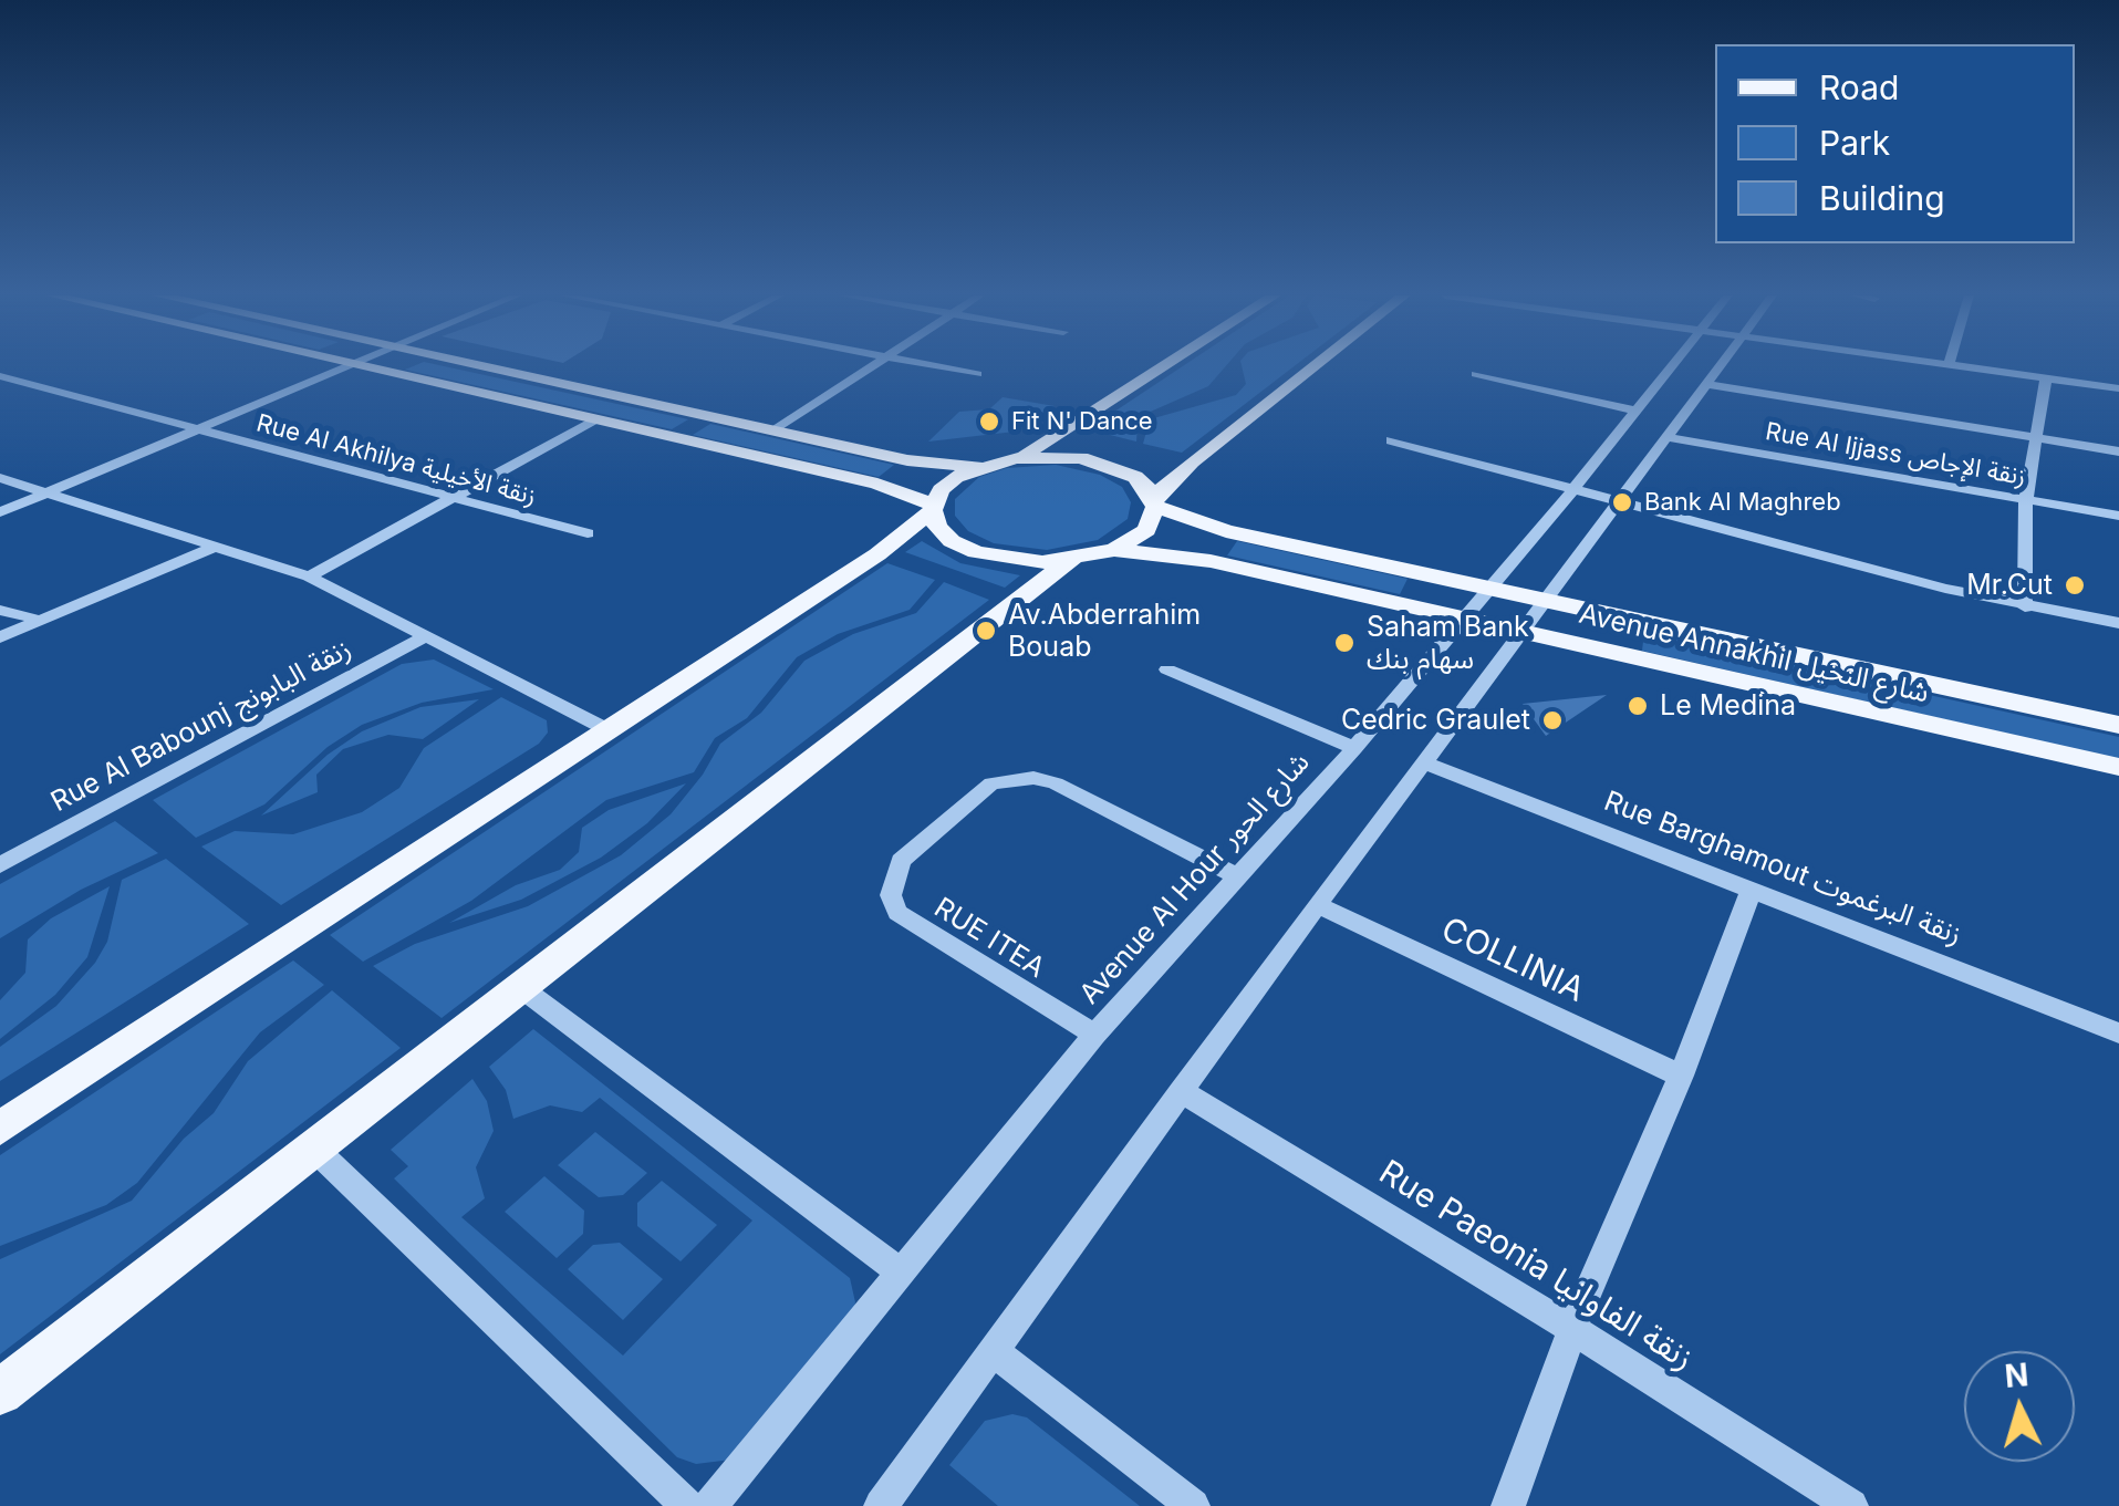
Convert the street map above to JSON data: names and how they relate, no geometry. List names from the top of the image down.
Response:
{
  "streets": {
    "main road": ["Avenue Annakhil شارع النخيل"],
    "street": [
      "Rue Al Ijjass زنقة الإجاص",
      "Rue Al Akhilya زنقة الأخيلية",
      "Rue Al Babounj زنقة البابونج",
      "Rue Barghamout زنقة البرغموت",
      "Avenue Al Hour شارع الحور",
      "RUE ITEA",
      "COLLINIA",
      "Rue Paeonia زنقة الفاوانيا"
    ]
  },
  "crossings": [
    ["Avenue Annakhil شارع النخيل", "Avenue Al Hour شارع الحور"],
    ["Avenue Al Hour شارع الحور", "RUE ITEA"]
  ],
  "places": [
    "Fit N' Dance",
    "Bank Al Maghreb",
    "Mr.Cut",
    "Av.Abderrahim Bouab",
    "Saham Bank سهام بنك",
    "Le Medina",
    "Cedric Graulet"
  ],
  "legend": ["Road", "Park", "Building"],
  "north": "top"
}
